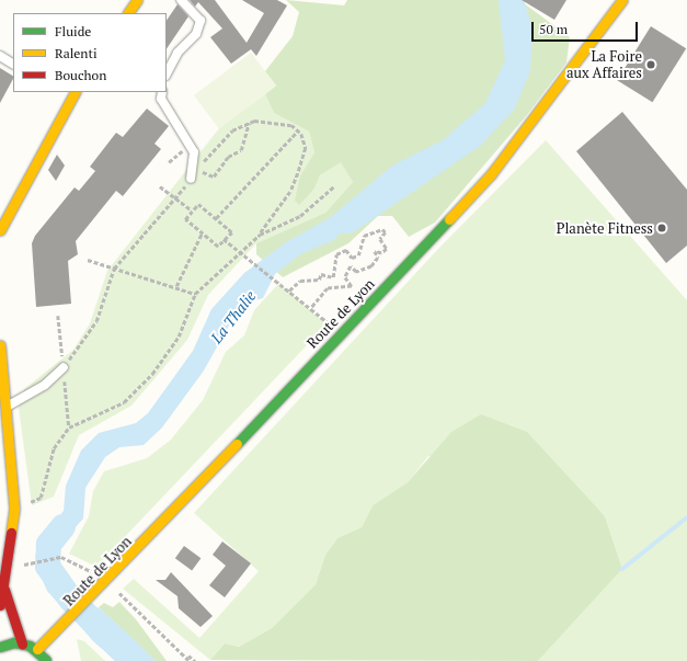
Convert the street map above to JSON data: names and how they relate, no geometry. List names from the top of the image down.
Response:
{
  "streets": {
    "main road": ["Route de Lyon"]
  },
  "water": ["La Thalie"],
  "places": ["La Foire aux Affaires", "Planète Fitness"],
  "legend": ["Fluide", "Ralenti", "Bouchon"],
  "scale_bar": "50 m"
}
